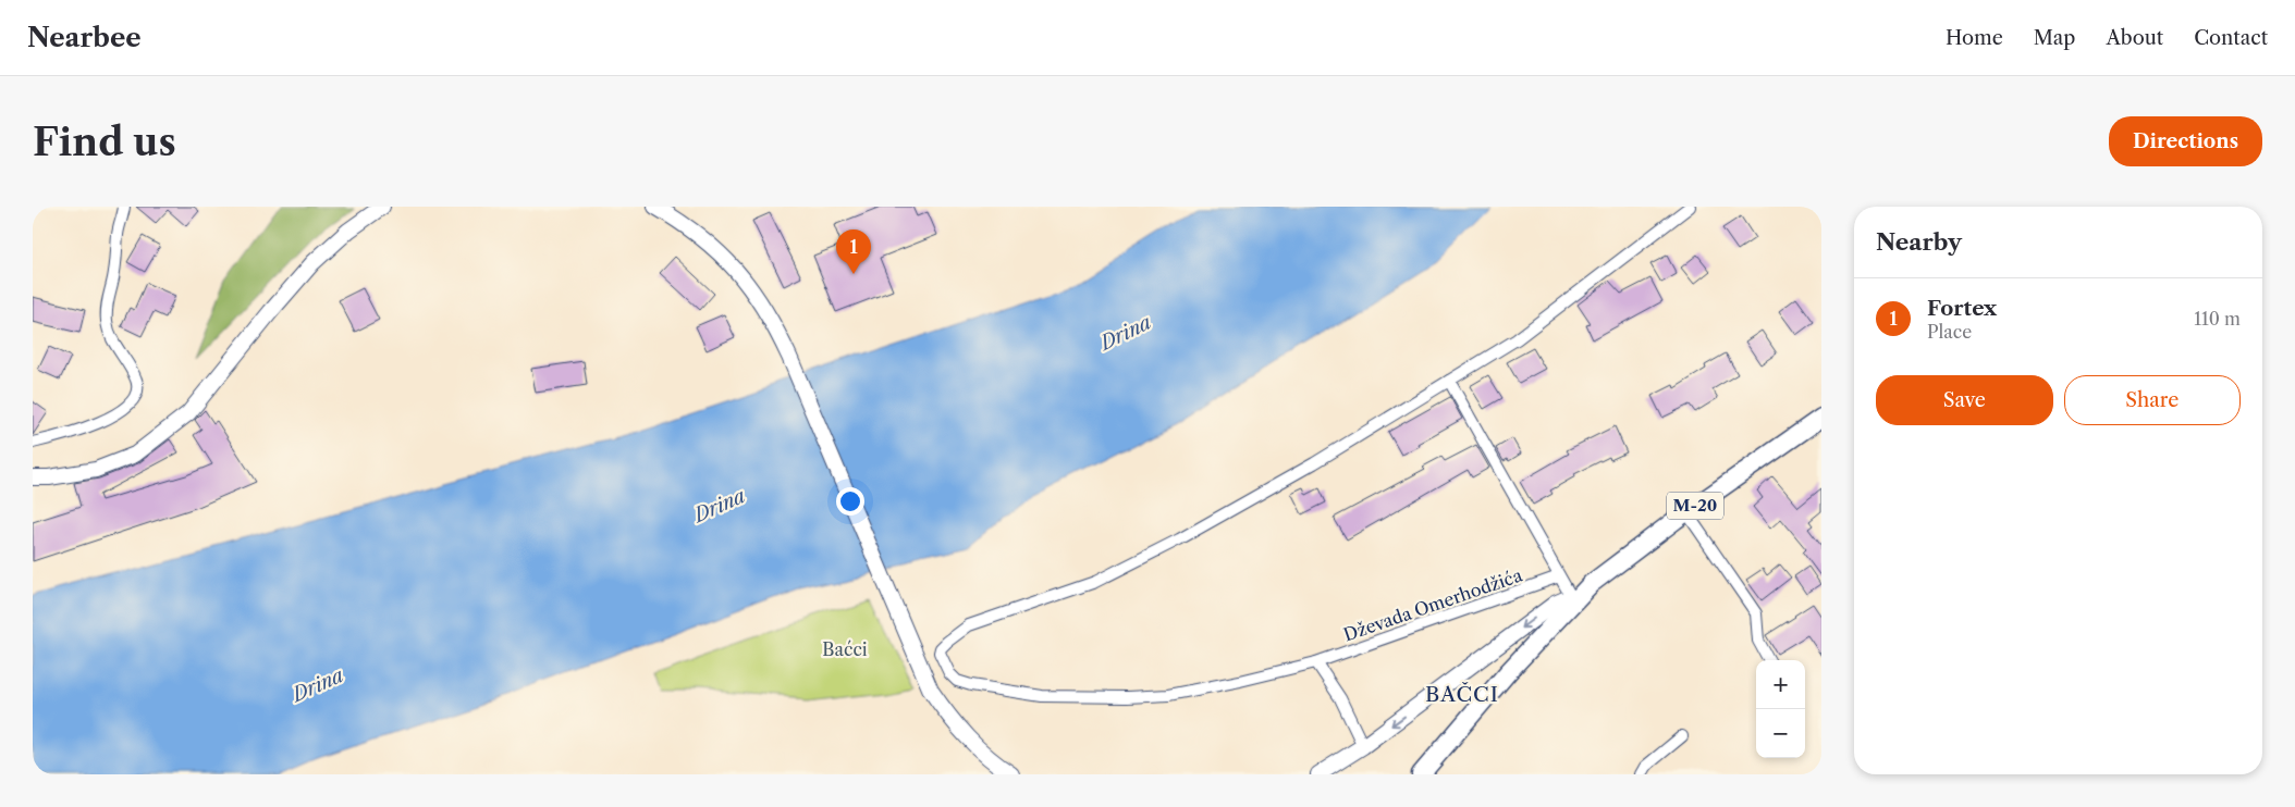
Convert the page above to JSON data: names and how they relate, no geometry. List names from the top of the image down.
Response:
{
  "streets": {
    "main road": ["M-20"],
    "street": ["Dževada Omerhodžića"]
  },
  "districts": ["BAČCI"],
  "water": ["Drina"],
  "parks": ["Baćci"],
  "page": {
    "header": "Nearbee",
    "nav": [
      "Home",
      "Map",
      "About",
      "Contact"
    ],
    "buttons": [
      "Directions",
      ["Save", "Share"]
    ],
    "title": "Find us",
    "heading": "Nearby",
    "pins": "1",
    "list": [
      {
        "mark": "1",
        "name": "Fortex",
        "note": "Place",
        "value": "110 m"
      }
    ],
    "map_buttons": ["+", "−"]
  }
}
